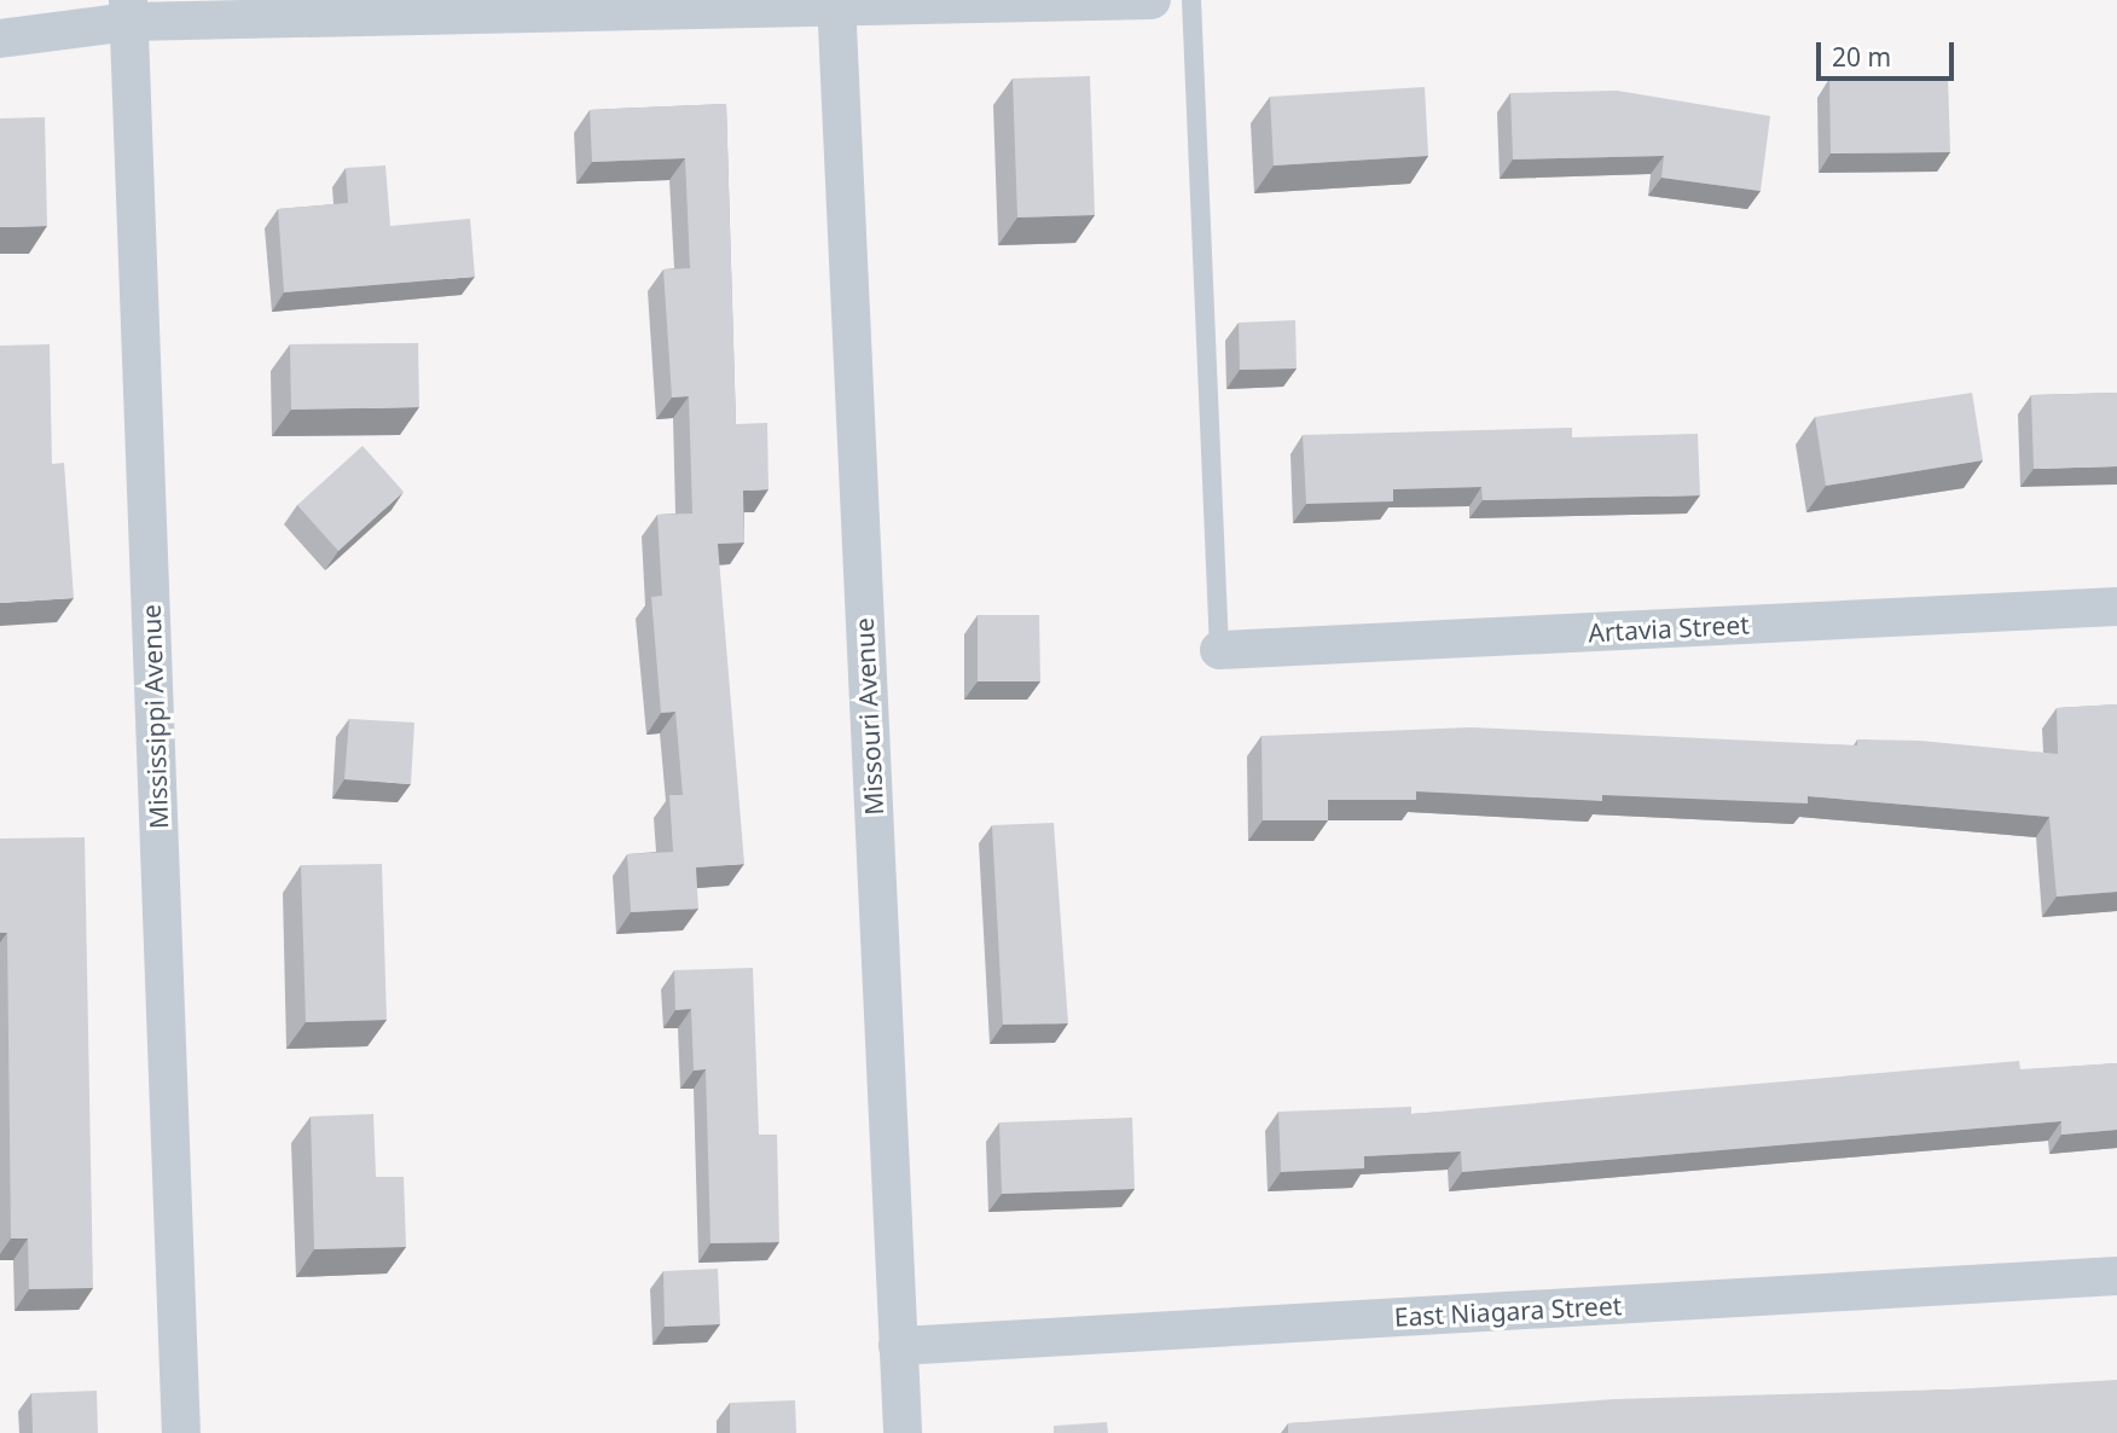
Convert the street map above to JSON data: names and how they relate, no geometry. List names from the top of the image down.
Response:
{
  "streets": {
    "street": [
      "Artavia Street",
      "Mississippi Avenue",
      "Missouri Avenue",
      "East Niagara Street"
    ]
  },
  "crossings": [
    ["Missouri Avenue", "East Niagara Street"]
  ],
  "scale_bar": "20 m"
}
